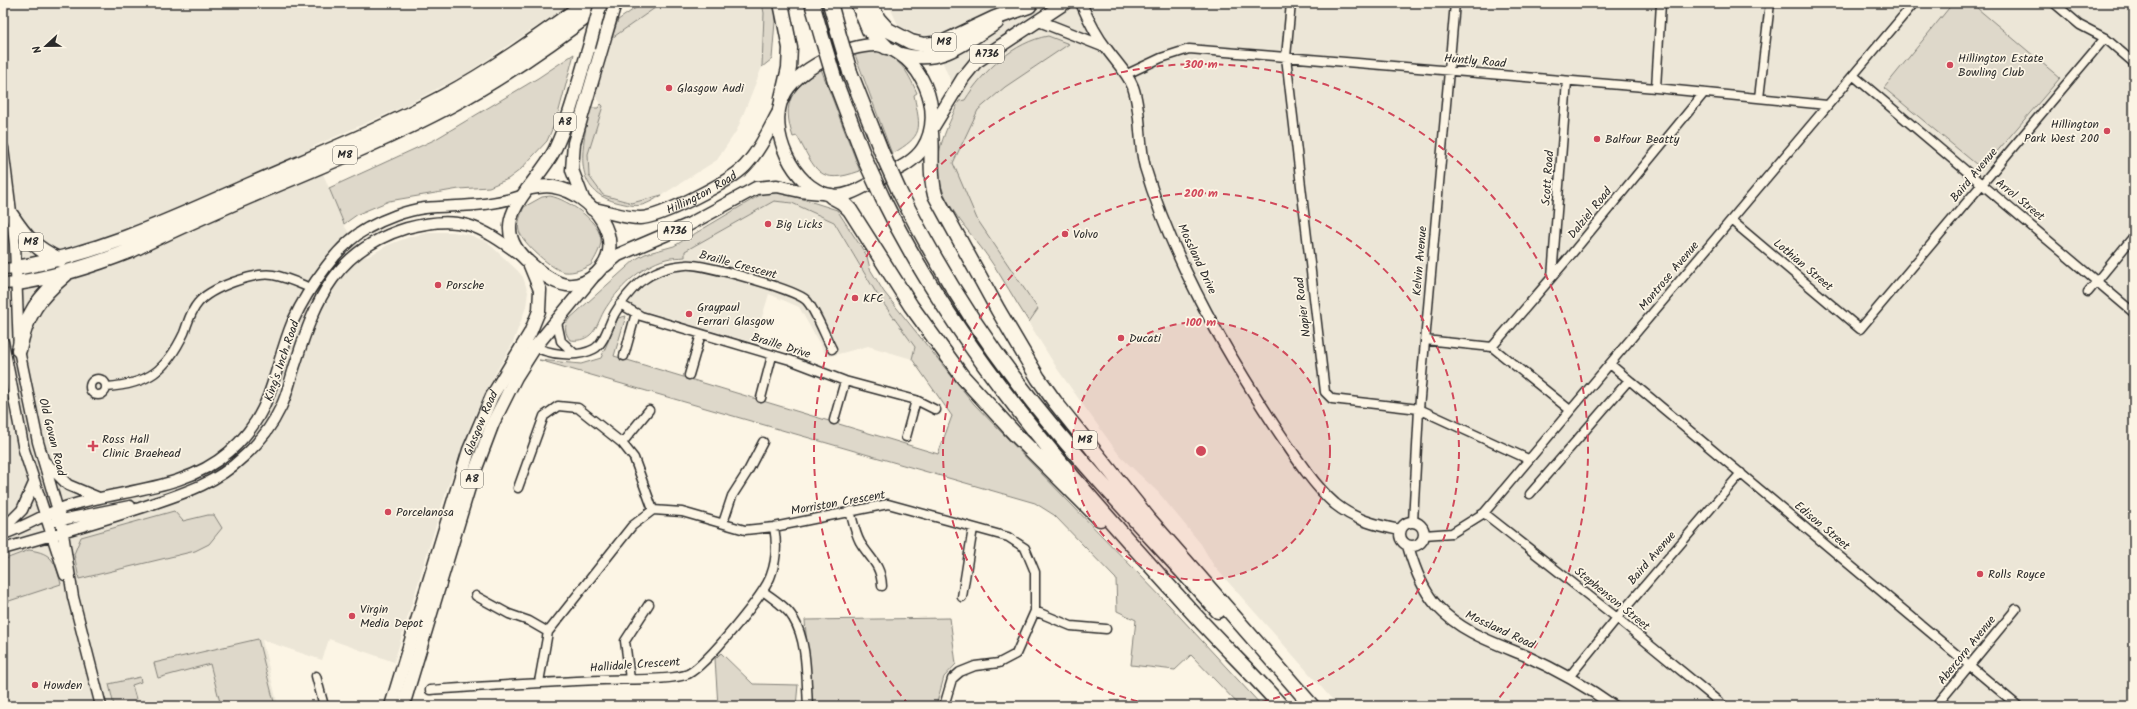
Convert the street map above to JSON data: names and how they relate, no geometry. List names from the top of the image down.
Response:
{
  "streets": {
    "highway": ["M8"],
    "main road": [
      "A736",
      "A8",
      "Hillington Road",
      "Glasgow Road"
    ],
    "street": [
      "Huntly Road",
      "Baird Avenue",
      "Scott Road",
      "Arrol Street",
      "Dalziel Road",
      "Mossland Drive",
      "Kelvin Avenue",
      "Braille Crescent",
      "Lothian Street",
      "Montrose Avenue",
      "Napier Road",
      "Braille Drive",
      "King's Inch Road",
      "Old Govan Road",
      "Morriston Crescent",
      "Edison Street",
      "Stephenson Street",
      "Mossland Road",
      "Abercorn Avenue",
      "Hallidale Crescent"
    ]
  },
  "crossings": [
    ["M8", "A736"],
    ["M8", "A8"],
    ["M8", "Hillington Road"],
    ["M8", "Old Govan Road"],
    ["A736", "Hillington Road"],
    ["A736", "Mossland Drive"],
    ["Huntly Road", "Scott Road"],
    ["Huntly Road", "Dalziel Road"],
    ["Huntly Road", "Mossland Drive"],
    ["Huntly Road", "Kelvin Avenue"],
    ["Huntly Road", "Montrose Avenue"],
    ["Huntly Road", "Napier Road"],
    ["A8", "Hillington Road"],
    ["A8", "King's Inch Road"],
    ["A8", "Glasgow Road"],
    ["Baird Avenue", "Arrol Street"],
    ["Baird Avenue", "Lothian Street"],
    ["Baird Avenue", "Edison Street"],
    ["Baird Avenue", "Stephenson Street"],
    ["Baird Avenue", "Mossland Road"],
    ["Scott Road", "Dalziel Road"],
    ["Hillington Road", "King's Inch Road"],
    ["Hillington Road", "Glasgow Road"],
    ["Arrol Street", "Montrose Avenue"],
    ["Mossland Drive", "Kelvin Avenue"],
    ["Mossland Drive", "Montrose Avenue"],
    ["Mossland Drive", "Mossland Road"],
    ["Kelvin Avenue", "Montrose Avenue"],
    ["Kelvin Avenue", "Napier Road"],
    ["Kelvin Avenue", "Mossland Road"],
    ["Braille Crescent", "Braille Drive"],
    ["Lothian Street", "Montrose Avenue"],
    ["Montrose Avenue", "Napier Road"],
    ["Montrose Avenue", "Edison Street"],
    ["Montrose Avenue", "Stephenson Street"],
    ["Montrose Avenue", "Mossland Road"],
    ["King's Inch Road", "Glasgow Road"],
    ["King's Inch Road", "Old Govan Road"],
    ["Morriston Crescent", "Hallidale Crescent"],
    ["Edison Street", "Abercorn Avenue"]
  ],
  "places": {
    "other": [
      "Hillington Estate Bowling Club",
      "Glasgow Audi",
      "Hillington Park West 200",
      "Balfour Beatty",
      "Big Licks",
      "Volvo",
      "Porsche",
      "KFC",
      "Graypaul Ferrari Glasgow",
      "Ducati",
      "Porcelanosa",
      "Rolls Royce",
      "Virgin Media Depot",
      "Howden"
    ],
    "health": ["Ross Hall Clinic Braehead"]
  },
  "north": "left",
  "rings": ["300 m", "200 m", "100 m"]
}
